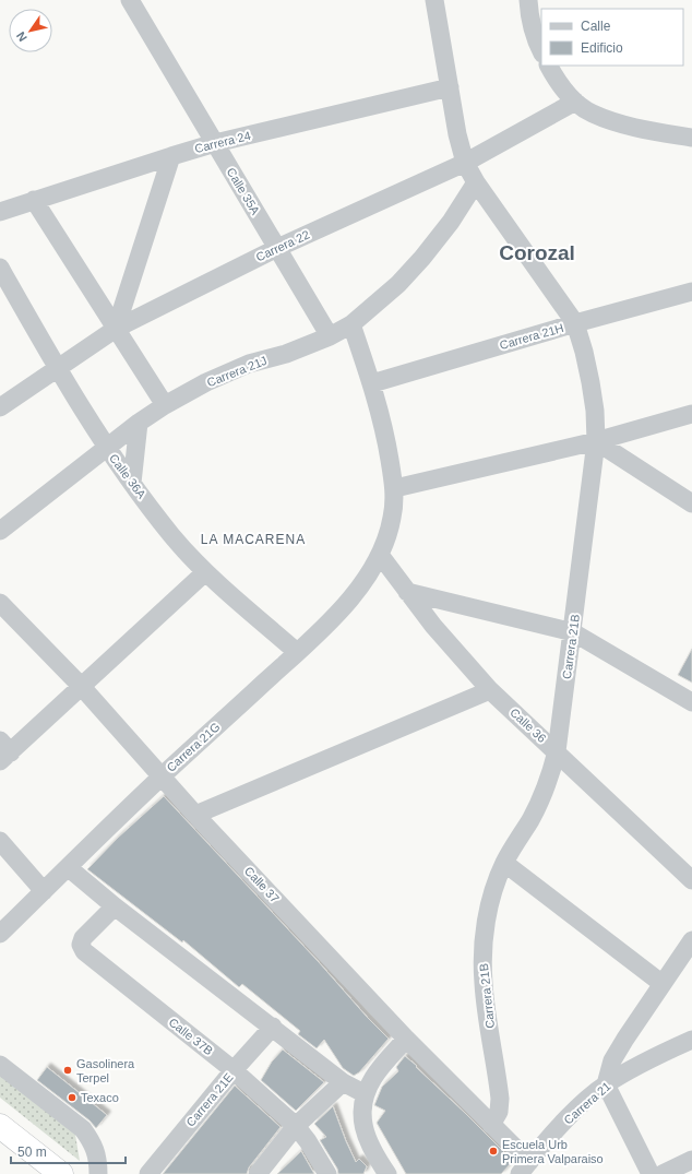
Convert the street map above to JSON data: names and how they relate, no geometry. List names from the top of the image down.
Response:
{
  "streets": {
    "street": [
      "Carrera 24",
      "Calle 35A",
      "Carrera 22",
      "Carrera 21H",
      "Carrera 21J",
      "Calle 36A",
      "Carrera 21B",
      "Calle 36",
      "Carrera 21G",
      "Calle 37",
      "Calle 37B",
      "Carrera 21E",
      "Carrera 21"
    ]
  },
  "crossings": [
    ["Carrera 24", "Calle 35A"],
    ["Carrera 24", "Carrera 21B"],
    ["Calle 35A", "Carrera 22"],
    ["Calle 35A", "Carrera 21J"],
    ["Carrera 22", "Calle 36A"],
    ["Carrera 22", "Carrera 21B"],
    ["Carrera 21H", "Carrera 21B"],
    ["Carrera 21J", "Calle 36A"],
    ["Carrera 21J", "Carrera 21B"],
    ["Calle 36A", "Carrera 21G"],
    ["Carrera 21B", "Calle 36"],
    ["Carrera 21B", "Calle 37"],
    ["Calle 36", "Carrera 21G"],
    ["Carrera 21G", "Calle 37"],
    ["Calle 37", "Carrera 21"],
    ["Calle 37B", "Carrera 21E"]
  ],
  "districts": ["Corozal", "LA MACARENA"],
  "places": ["Gasolinera Terpel", "Texaco", "Escuela Urb Primera Valparaiso"],
  "legend": ["Calle", "Edificio"],
  "scale_bar": "50 m",
  "north": "bottom left"
}
